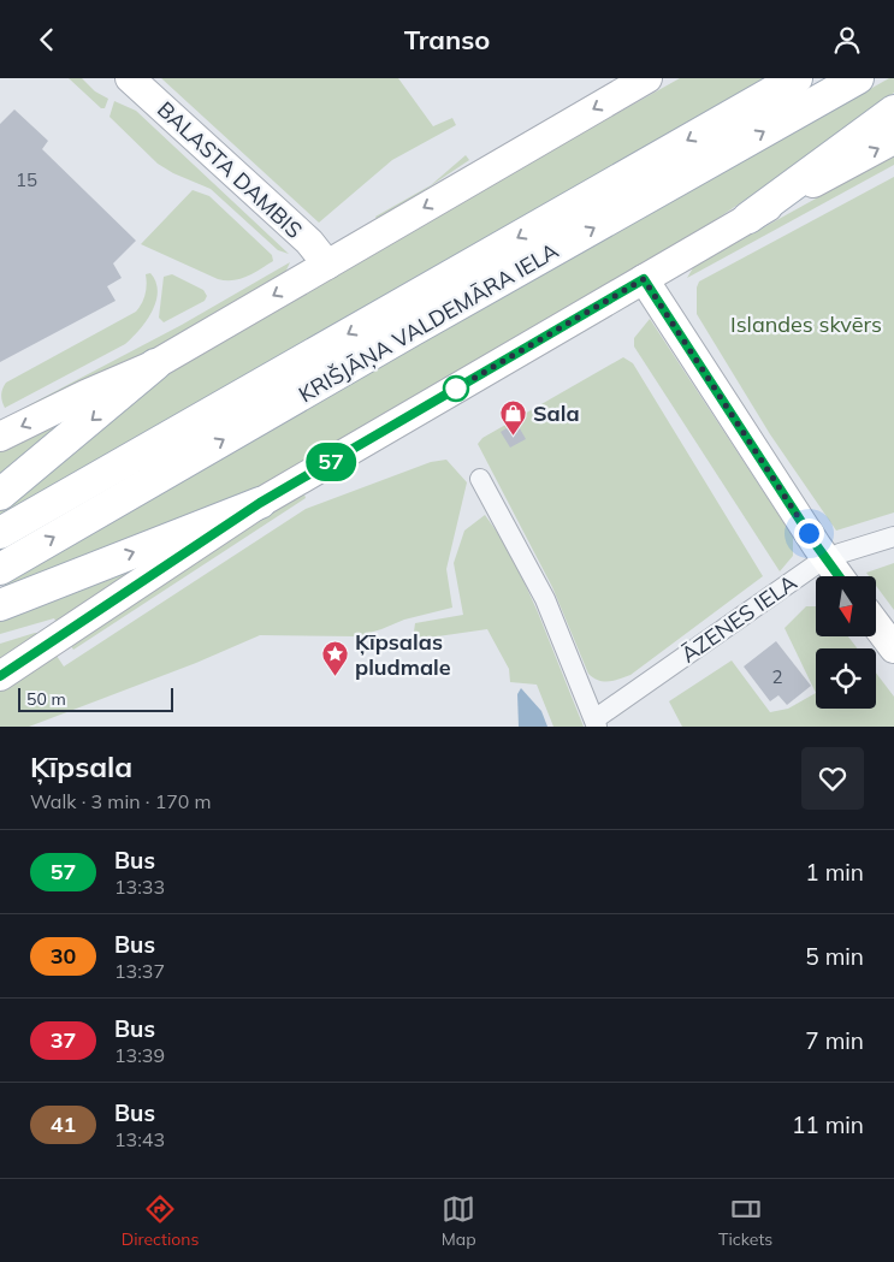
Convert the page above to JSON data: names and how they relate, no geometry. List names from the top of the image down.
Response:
{
  "streets": {
    "main road": ["KRIŠJĀŅA VALDEMĀRA IELA"],
    "street": ["BALASTA DAMBIS", "ĀZENES IELA"]
  },
  "parks": ["Islandes skvērs"],
  "places": {
    "shop": ["Sala"],
    "place": ["Ķīpsalas pludmale"]
  },
  "lines": ["bus line 57"],
  "house_numbers": ["15", "2"],
  "scale_bar": "50 m",
  "north": "bottom",
  "page": {
    "header": "Transo",
    "on_map": "57",
    "scale": "50 m",
    "heading": ["Ķīpsala", "Walk · 3 min · 170 m"],
    "list": [
      {
        "mark": "57",
        "name": "Bus",
        "note": "13:33",
        "value": "1 min"
      },
      {
        "mark": "30",
        "name": "Bus",
        "note": "13:37",
        "value": "5 min"
      },
      {
        "mark": "37",
        "name": "Bus",
        "note": "13:39",
        "value": "7 min"
      },
      {
        "mark": "41",
        "name": "Bus",
        "note": "13:43",
        "value": "11 min"
      }
    ],
    "tabs": ["Directions", "Map", "Tickets"]
  }
}
